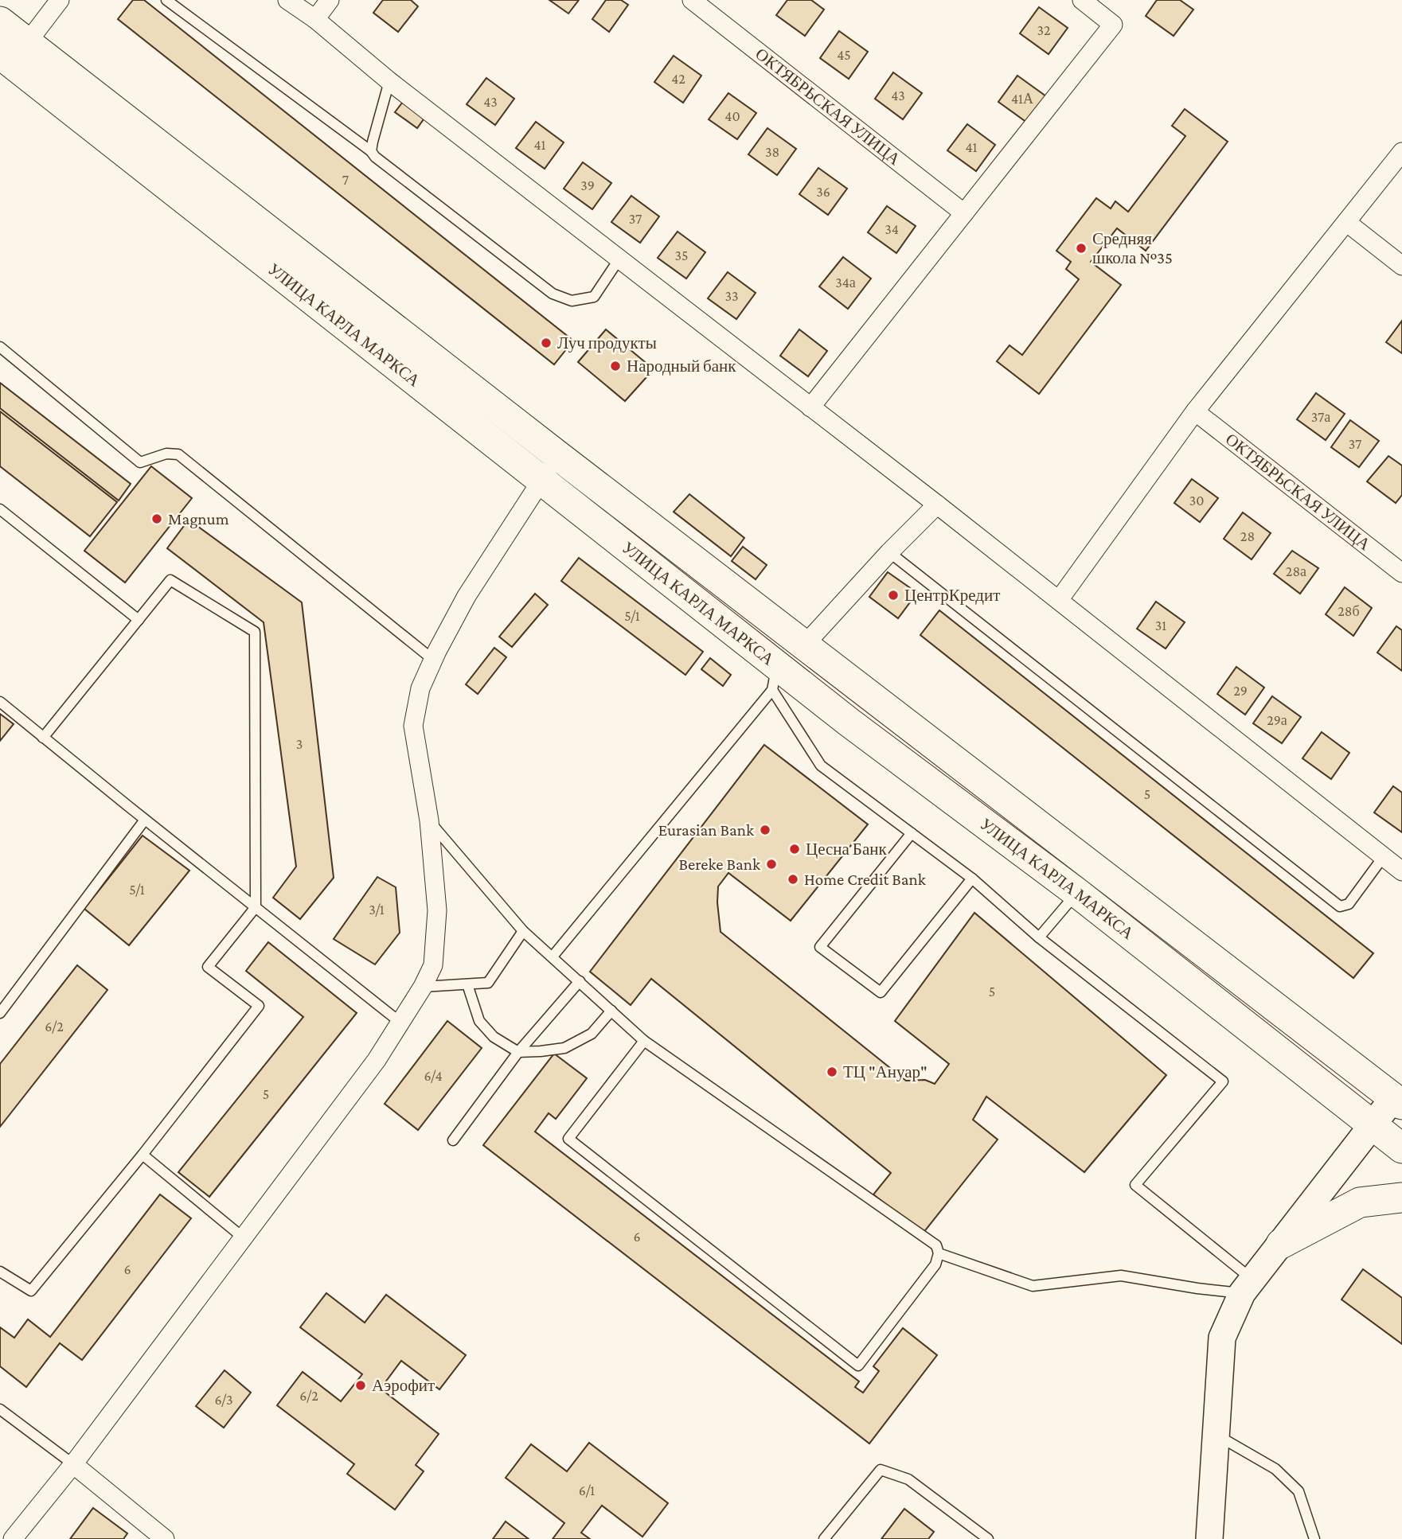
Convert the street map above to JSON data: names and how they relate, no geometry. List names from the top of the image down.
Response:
{
  "streets": {
    "main road": ["УЛИЦА КАРЛА МАРКСА"],
    "street": ["ОКТЯБРЬСКАЯ УЛИЦА"]
  },
  "places": [
    "Средняя школа №35",
    "Луч продукты",
    "Народный банк",
    "Magnum",
    "ЦентрКредит",
    "Eurasian Bank",
    "Цесна Банк",
    "Bereke Bank",
    "Home Credit Bank",
    "ТЦ \"Ануар\"",
    "Аэрофит"
  ],
  "house_numbers": [
    "32",
    "45",
    "42",
    "43",
    "41А",
    "43",
    "40",
    "41",
    "41",
    "38",
    "7",
    "39",
    "36",
    "37",
    "34",
    "35",
    "34а",
    "33",
    "37а",
    "37",
    "30",
    "28",
    "28а",
    "28б",
    "5/1",
    "31",
    "29",
    "29а",
    "3",
    "5",
    "5/1",
    "3/1",
    "5",
    "6/2",
    "6/4",
    "5",
    "6",
    "6",
    "6/2",
    "6/3",
    "6/1"
  ]
}
